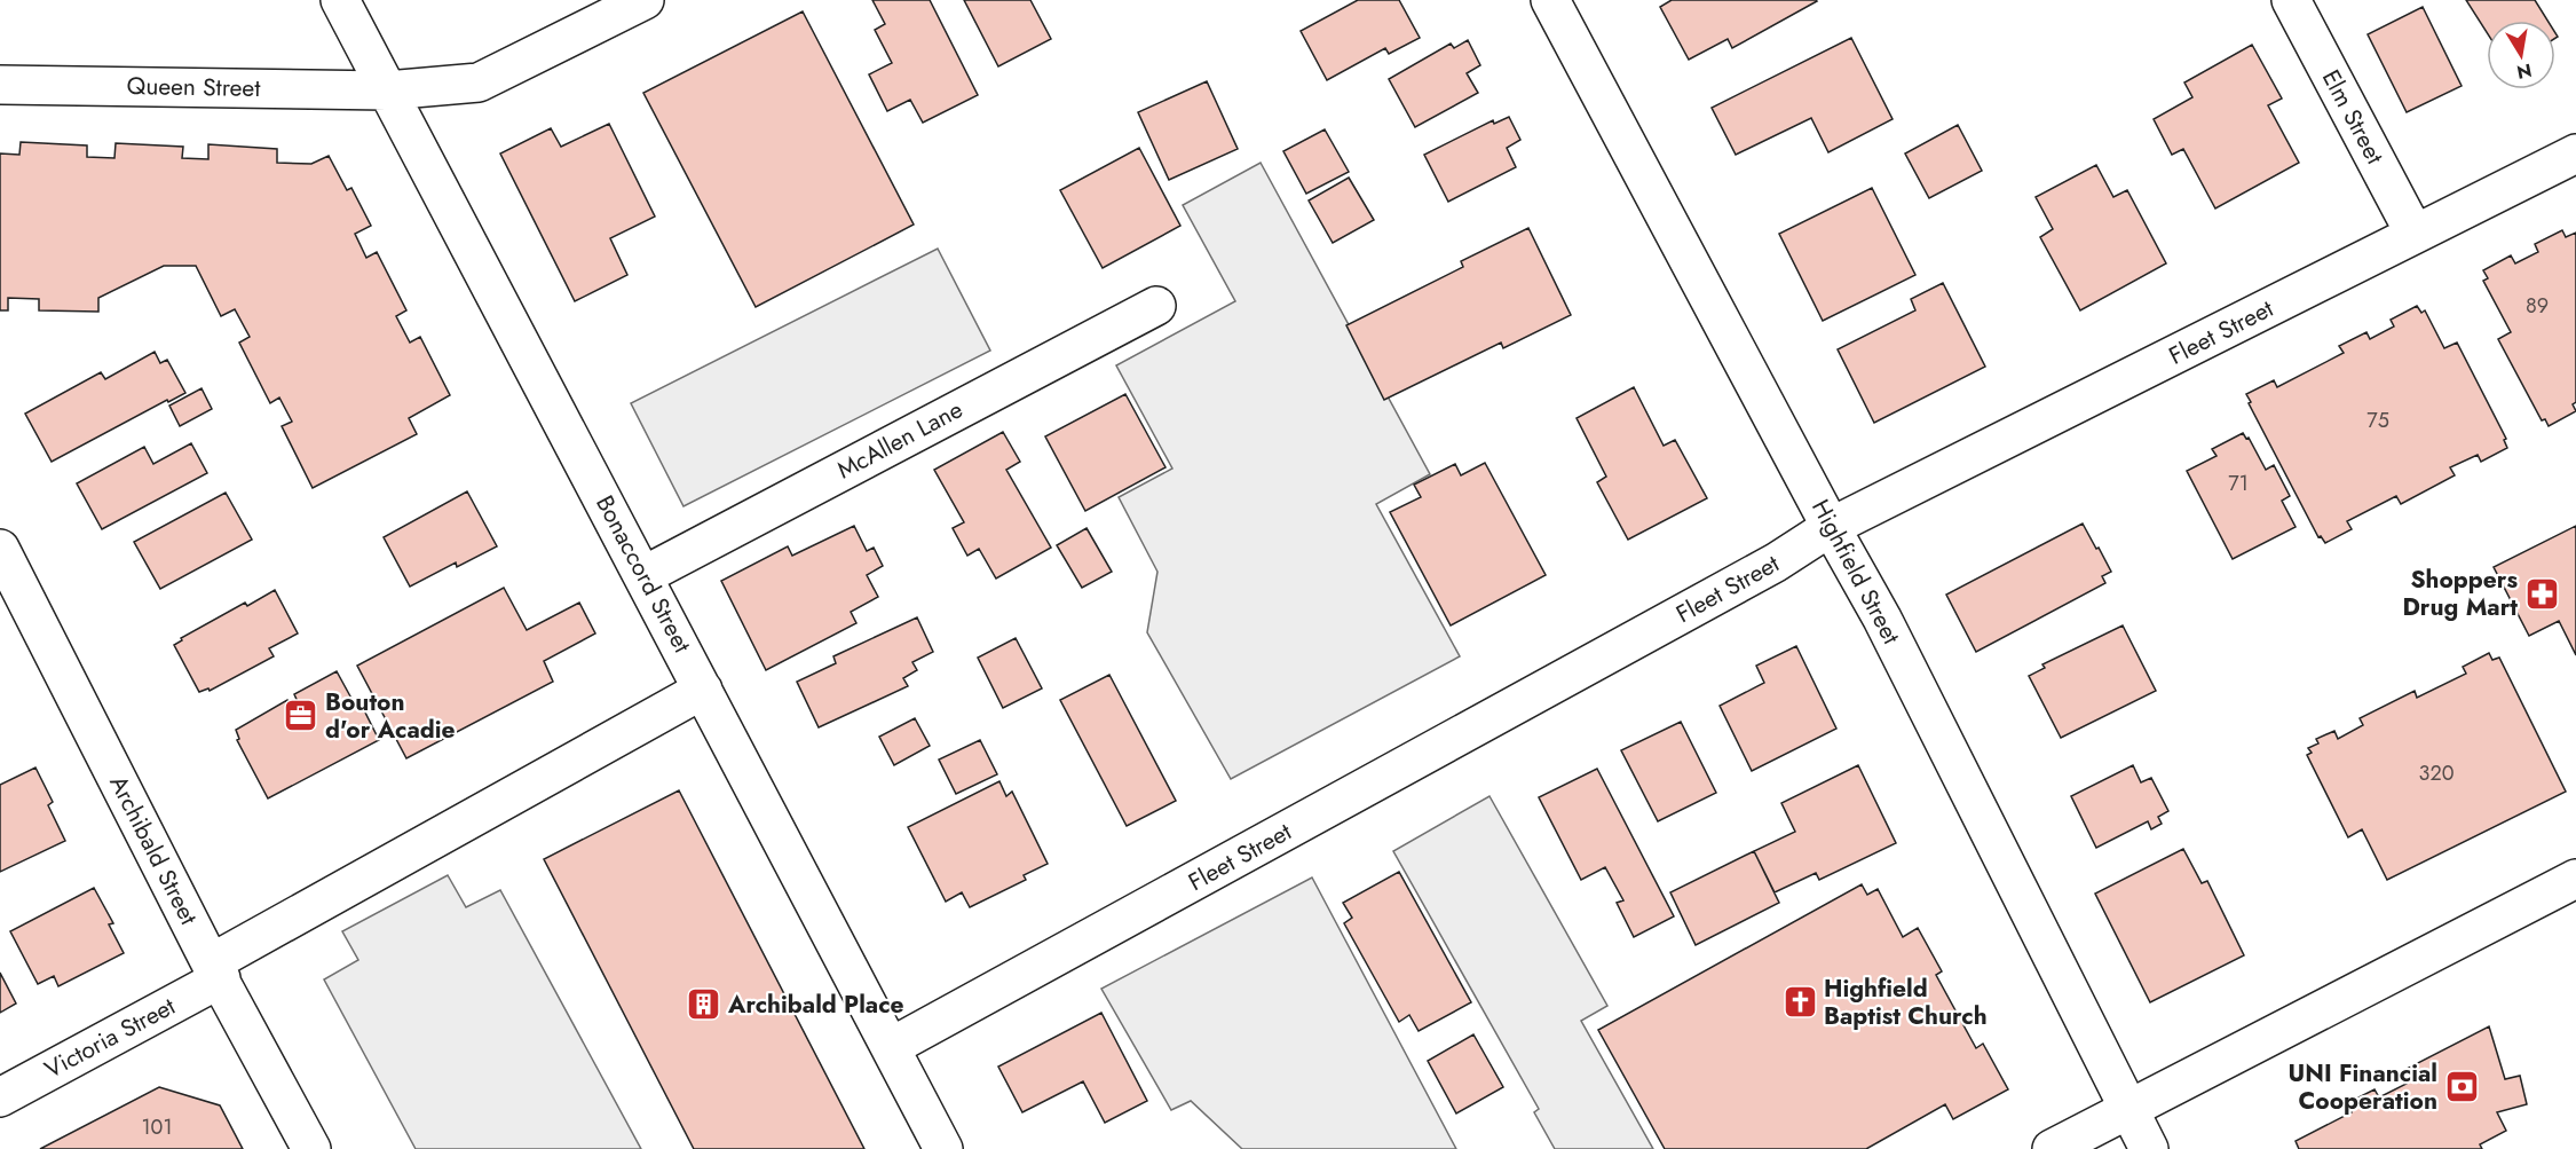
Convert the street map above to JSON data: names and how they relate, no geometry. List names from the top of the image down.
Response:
{
  "streets": {
    "street": [
      "Queen Street",
      "Elm Street",
      "Fleet Street",
      "McAllen Lane",
      "Highfield Street",
      "Bonaccord Street",
      "Archibald Street",
      "Victoria Street"
    ]
  },
  "crossings": [
    ["Queen Street", "Bonaccord Street"],
    ["Elm Street", "Fleet Street"],
    ["Fleet Street", "Highfield Street"],
    ["Fleet Street", "Bonaccord Street"],
    ["McAllen Lane", "Bonaccord Street"],
    ["Bonaccord Street", "Victoria Street"],
    ["Archibald Street", "Victoria Street"]
  ],
  "places": {
    "pharmacy": ["Shoppers Drug Mart"],
    "office": ["Bouton d'or Acadie"],
    "church": ["Highfield Baptist Church"],
    "building": ["Archibald Place"],
    "bank": ["UNI Financial Cooperation"]
  },
  "house_numbers": [
    "89",
    "75",
    "71",
    "320",
    "101"
  ],
  "north": "bottom"
}
